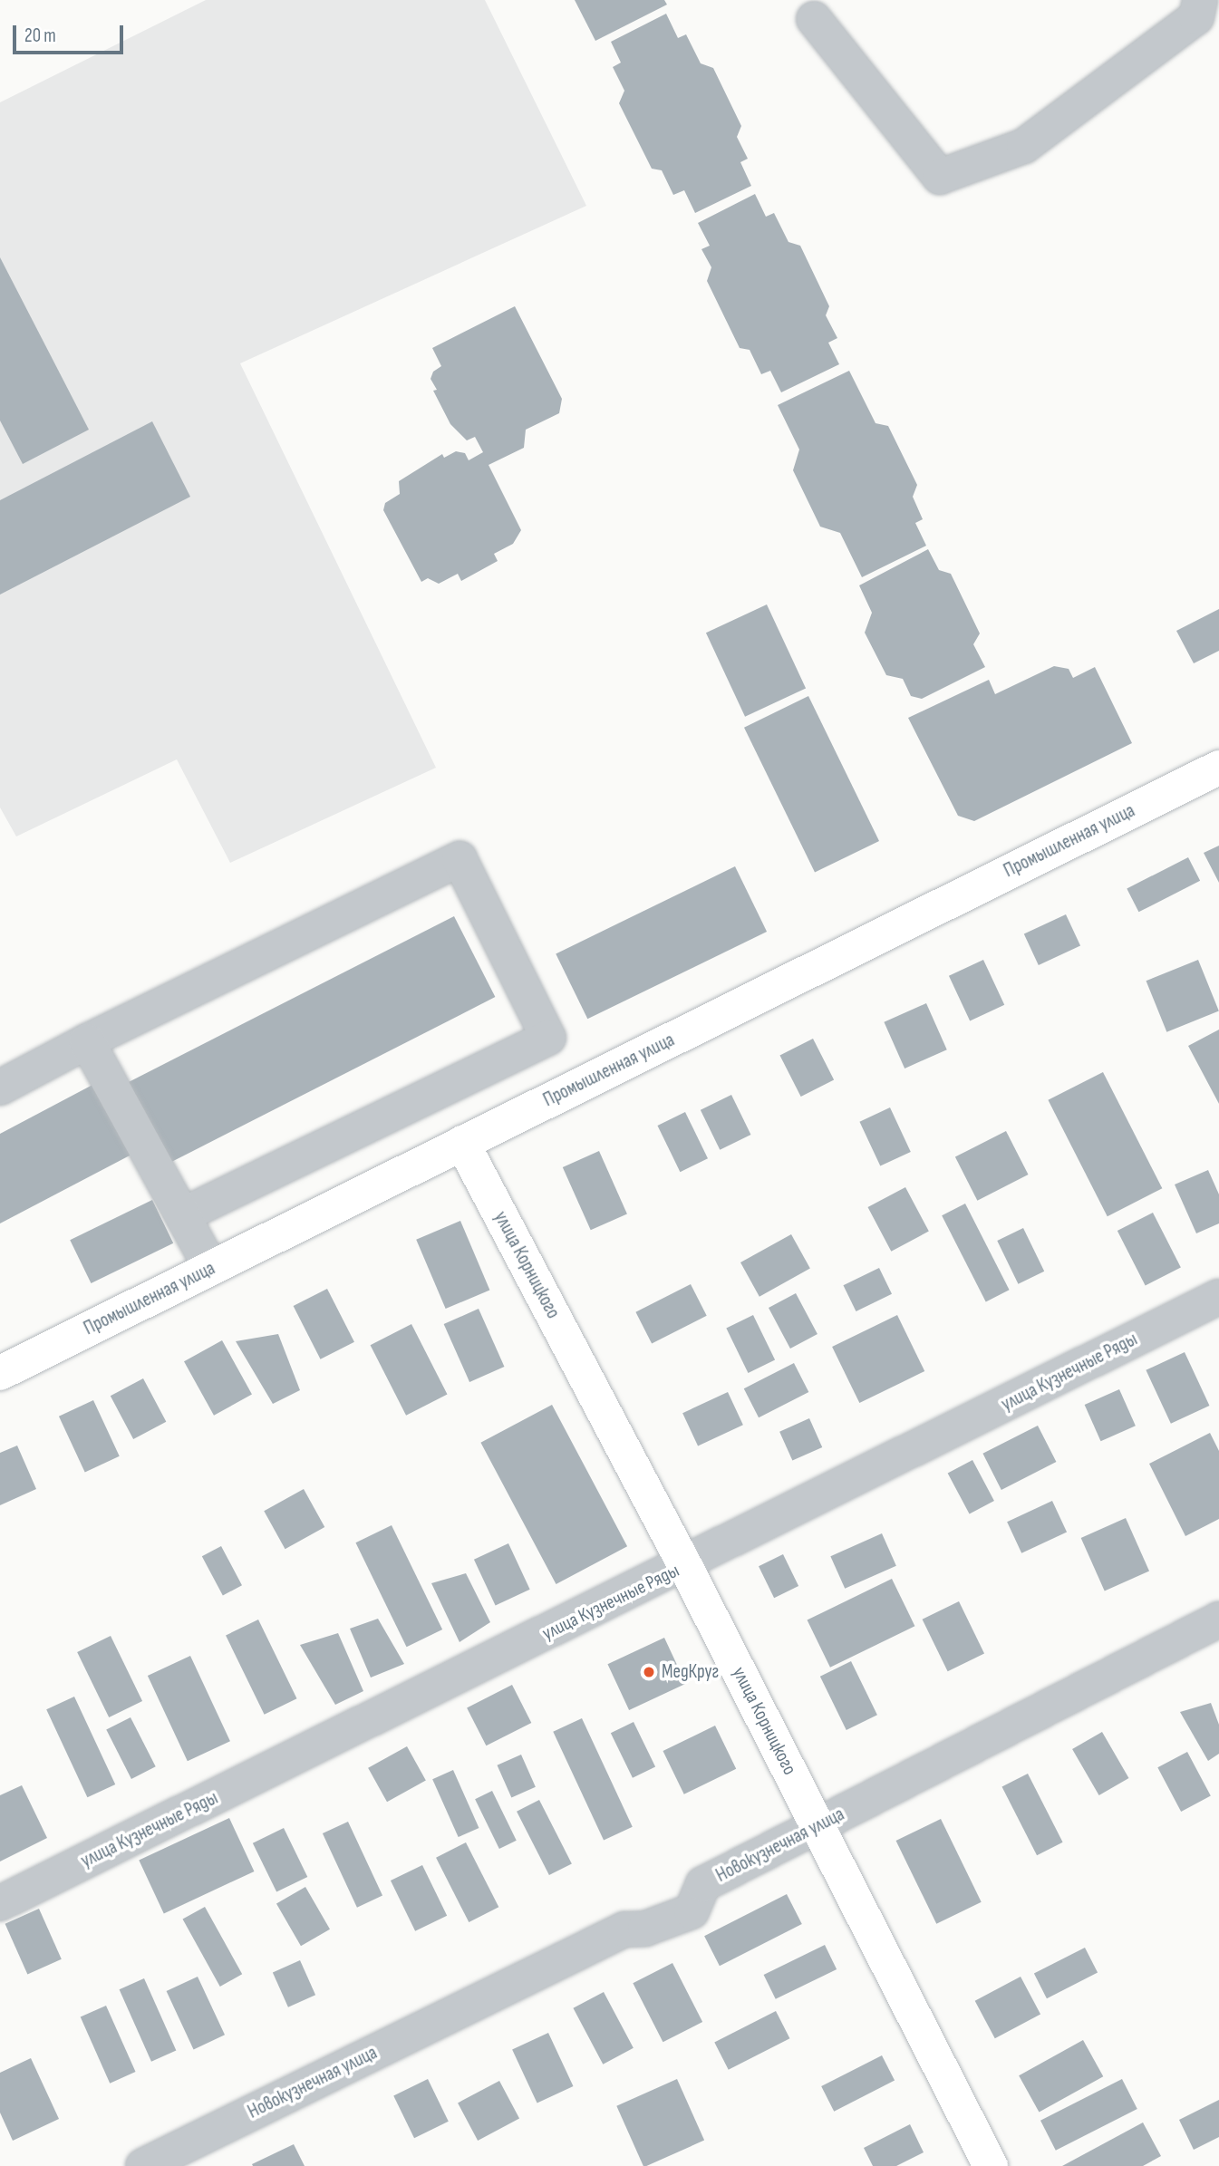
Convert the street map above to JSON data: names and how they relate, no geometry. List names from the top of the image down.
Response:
{
  "streets": {
    "main road": ["Промышленная улица", "улица Корницкого"],
    "street": ["улица Кузнечные Ряды", "Новокузнечная улица"]
  },
  "crossings": [
    ["Промышленная улица", "улица Корницкого"],
    ["улица Корницкого", "улица Кузнечные Ряды"],
    ["улица Корницкого", "Новокузнечная улица"]
  ],
  "places": ["МедКруг"],
  "scale_bar": "20 m"
}
